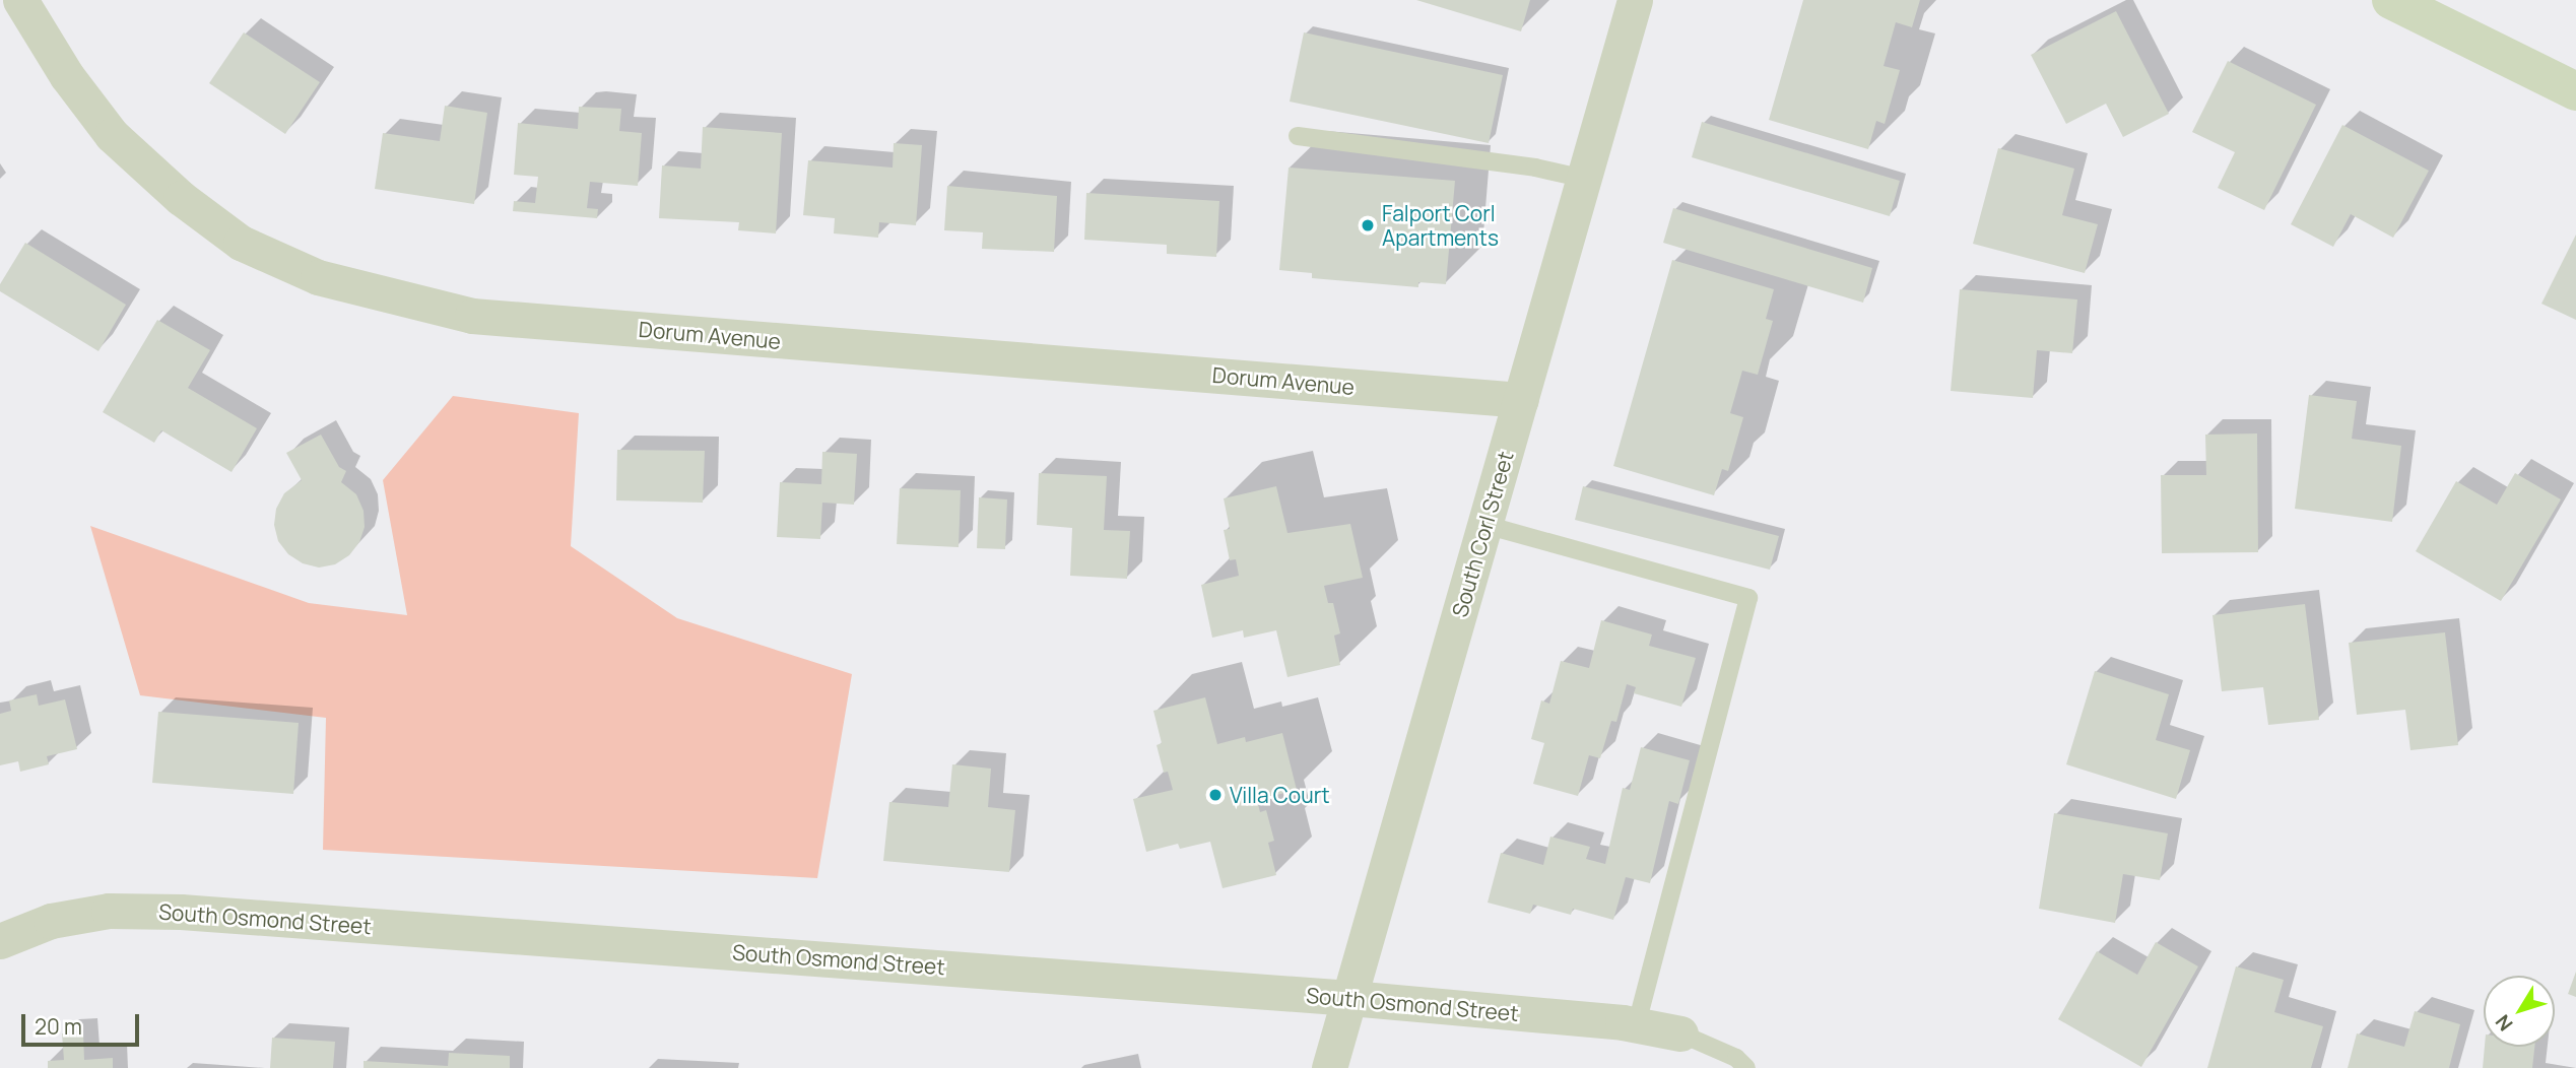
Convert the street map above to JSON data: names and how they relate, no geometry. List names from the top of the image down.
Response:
{
  "streets": {
    "street": ["Dorum Avenue", "South Corl Street", "South Osmond Street"]
  },
  "crossings": [
    ["Dorum Avenue", "South Corl Street"],
    ["South Corl Street", "South Osmond Street"]
  ],
  "places": ["Falport Corl Apartments", "Villa Court"],
  "scale_bar": "20 m",
  "north": "bottom left"
}
